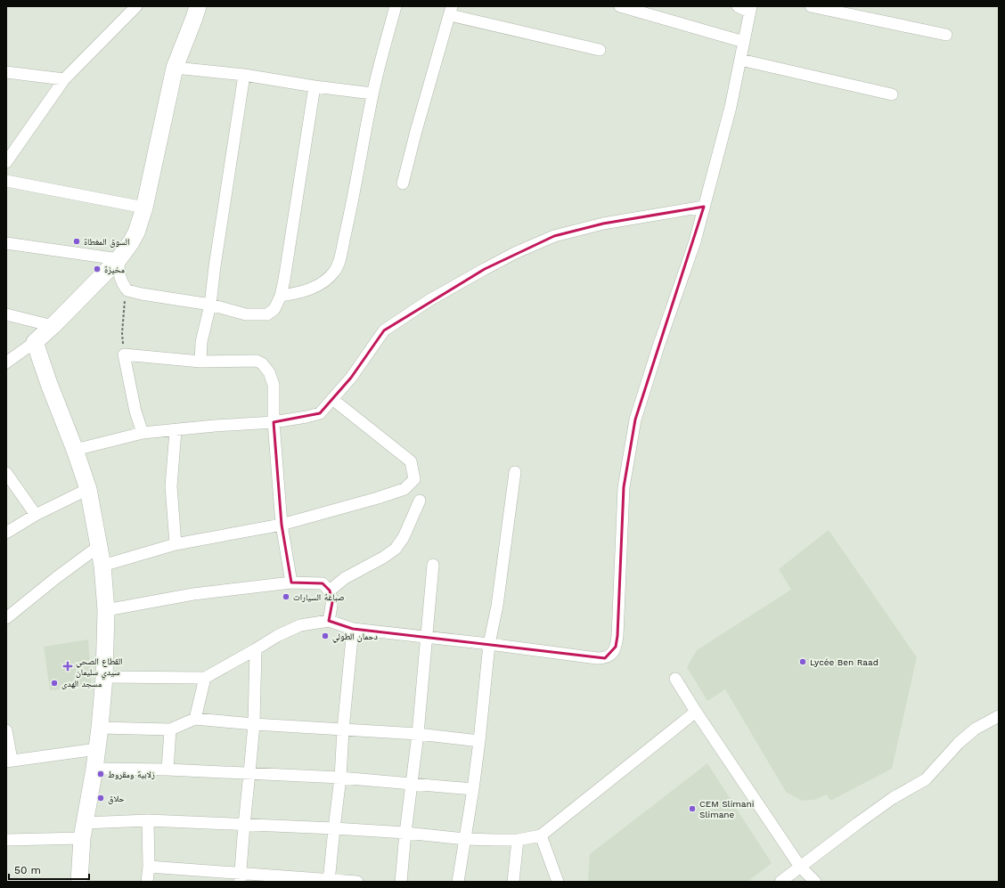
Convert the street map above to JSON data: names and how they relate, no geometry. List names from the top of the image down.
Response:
{
  "places": {
    "other": [
      "السوق المغطاة",
      "مخيزة",
      "صباغة السيارات",
      "دحمان الطولي",
      "Lycée Ben Raad",
      "مسجد الهدى",
      "زلابية ومقروط",
      "حلاق",
      "CEM Slimani Slimane"
    ],
    "health": ["القطاع الصحي سيدي سليمان"]
  },
  "scale_bar": "50 m"
}
